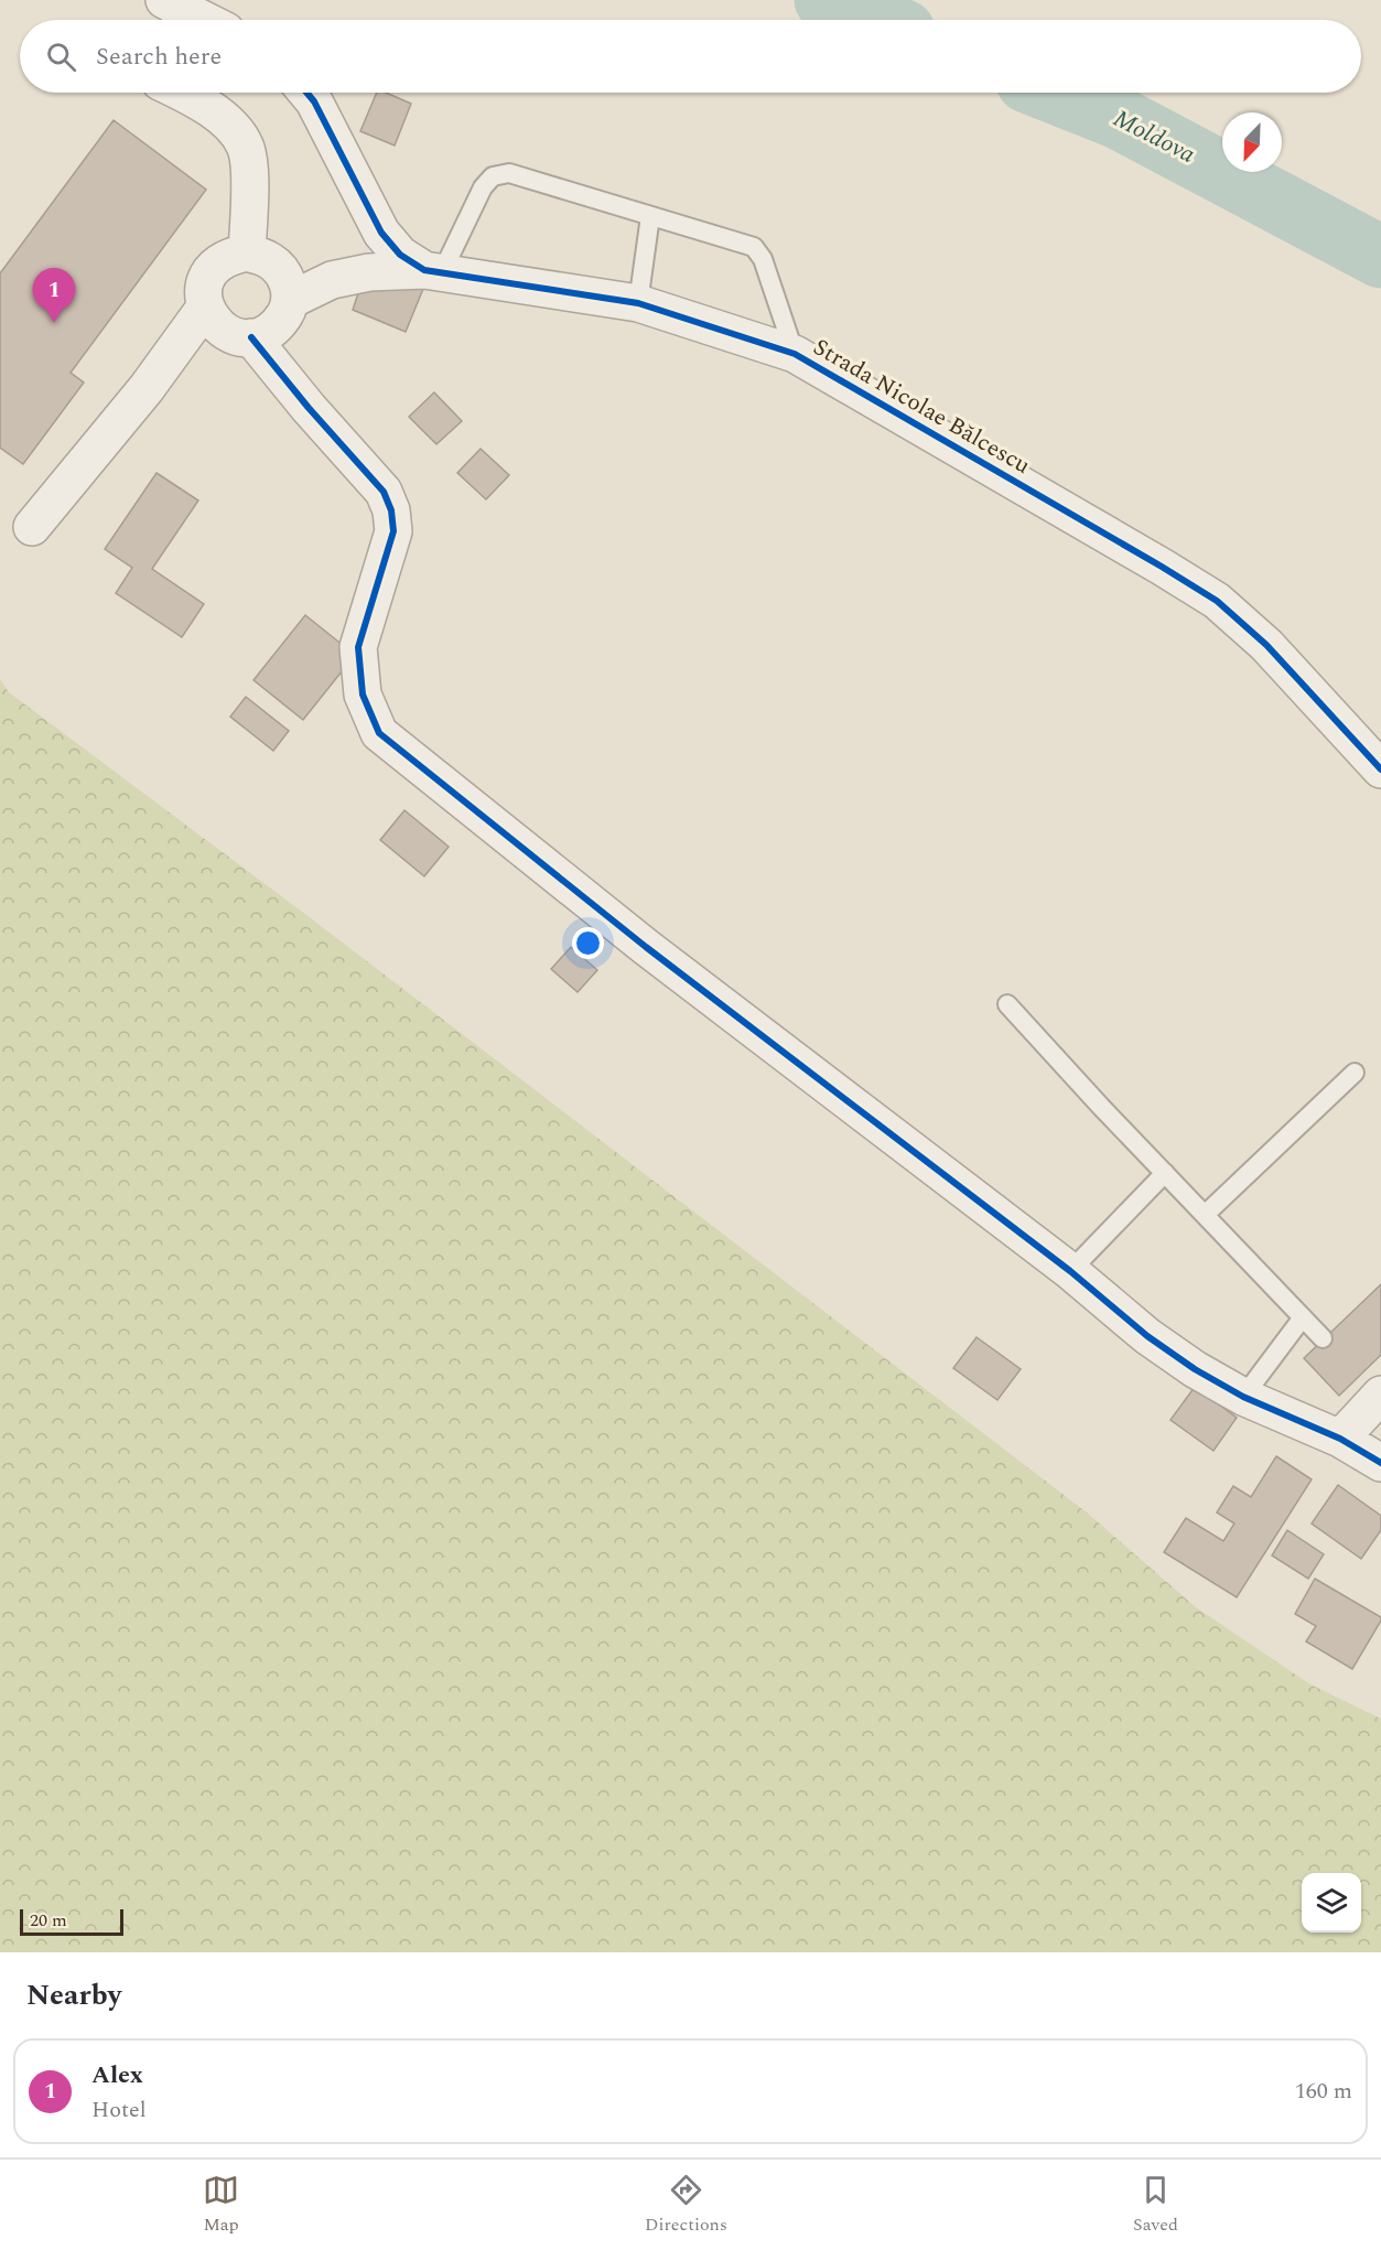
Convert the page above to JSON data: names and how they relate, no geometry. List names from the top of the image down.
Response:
{
  "streets": {
    "street": ["Strada Nicolae Bălcescu"]
  },
  "water": ["Moldova"],
  "scale_bar": "20 m",
  "north": "bottom left",
  "page": {
    "search": "Search here",
    "pins": "1",
    "scale": "20 m",
    "heading": "Nearby",
    "list": [
      {
        "mark": "1",
        "name": "Alex",
        "note": "Hotel",
        "value": "160 m"
      }
    ],
    "nav": ["Map", "Directions", "Saved"]
  }
}
